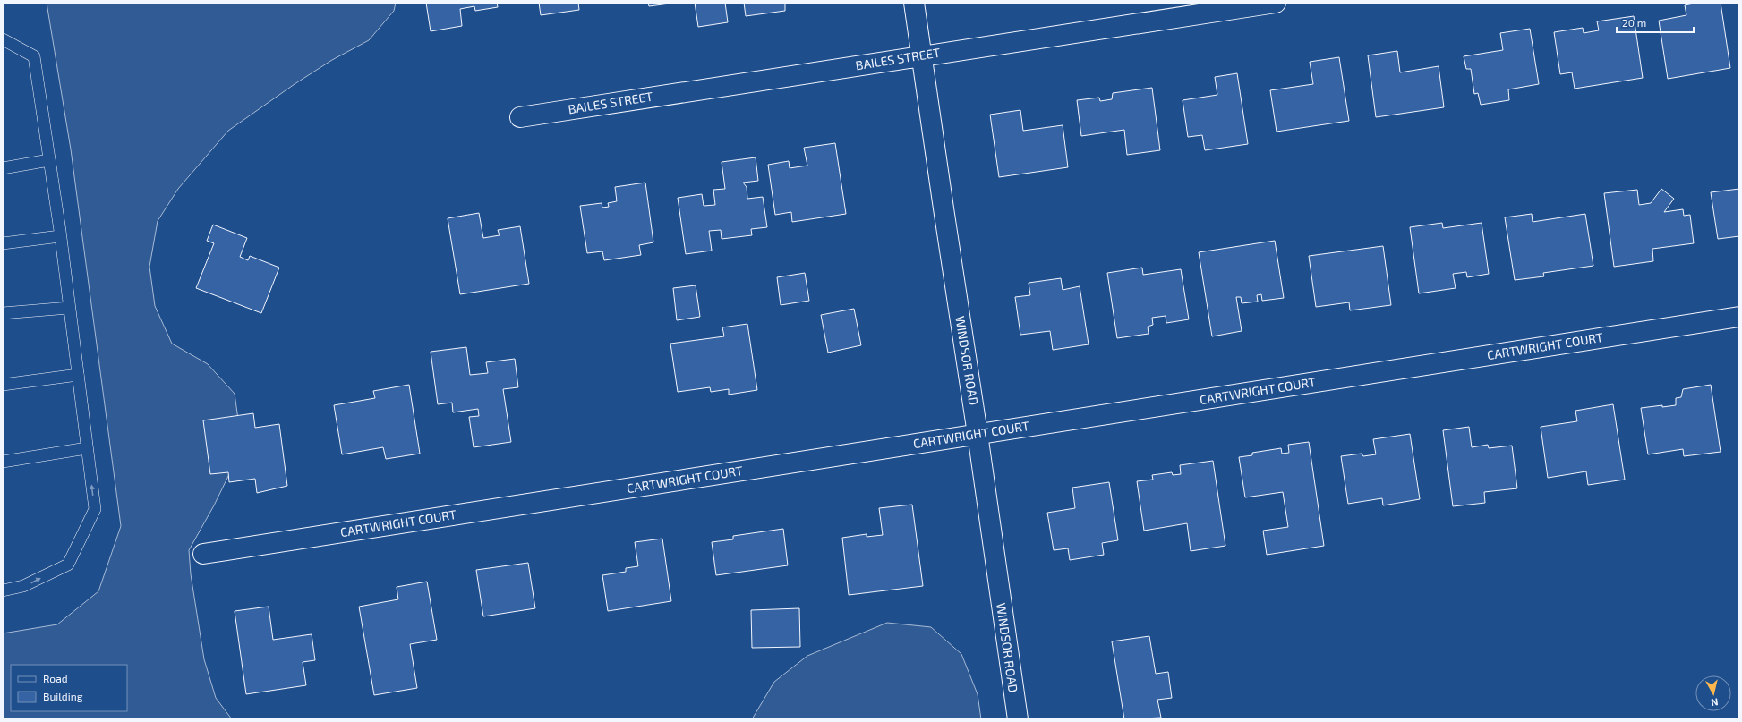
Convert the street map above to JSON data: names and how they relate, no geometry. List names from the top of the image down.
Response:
{
  "streets": {
    "street": ["BAILES STREET", "CARTWRIGHT COURT", "WINDSOR ROAD"]
  },
  "crossings": [
    ["BAILES STREET", "WINDSOR ROAD"],
    ["CARTWRIGHT COURT", "WINDSOR ROAD"]
  ],
  "legend": ["Road", "Building"],
  "scale_bar": "20 m",
  "north": "bottom"
}
